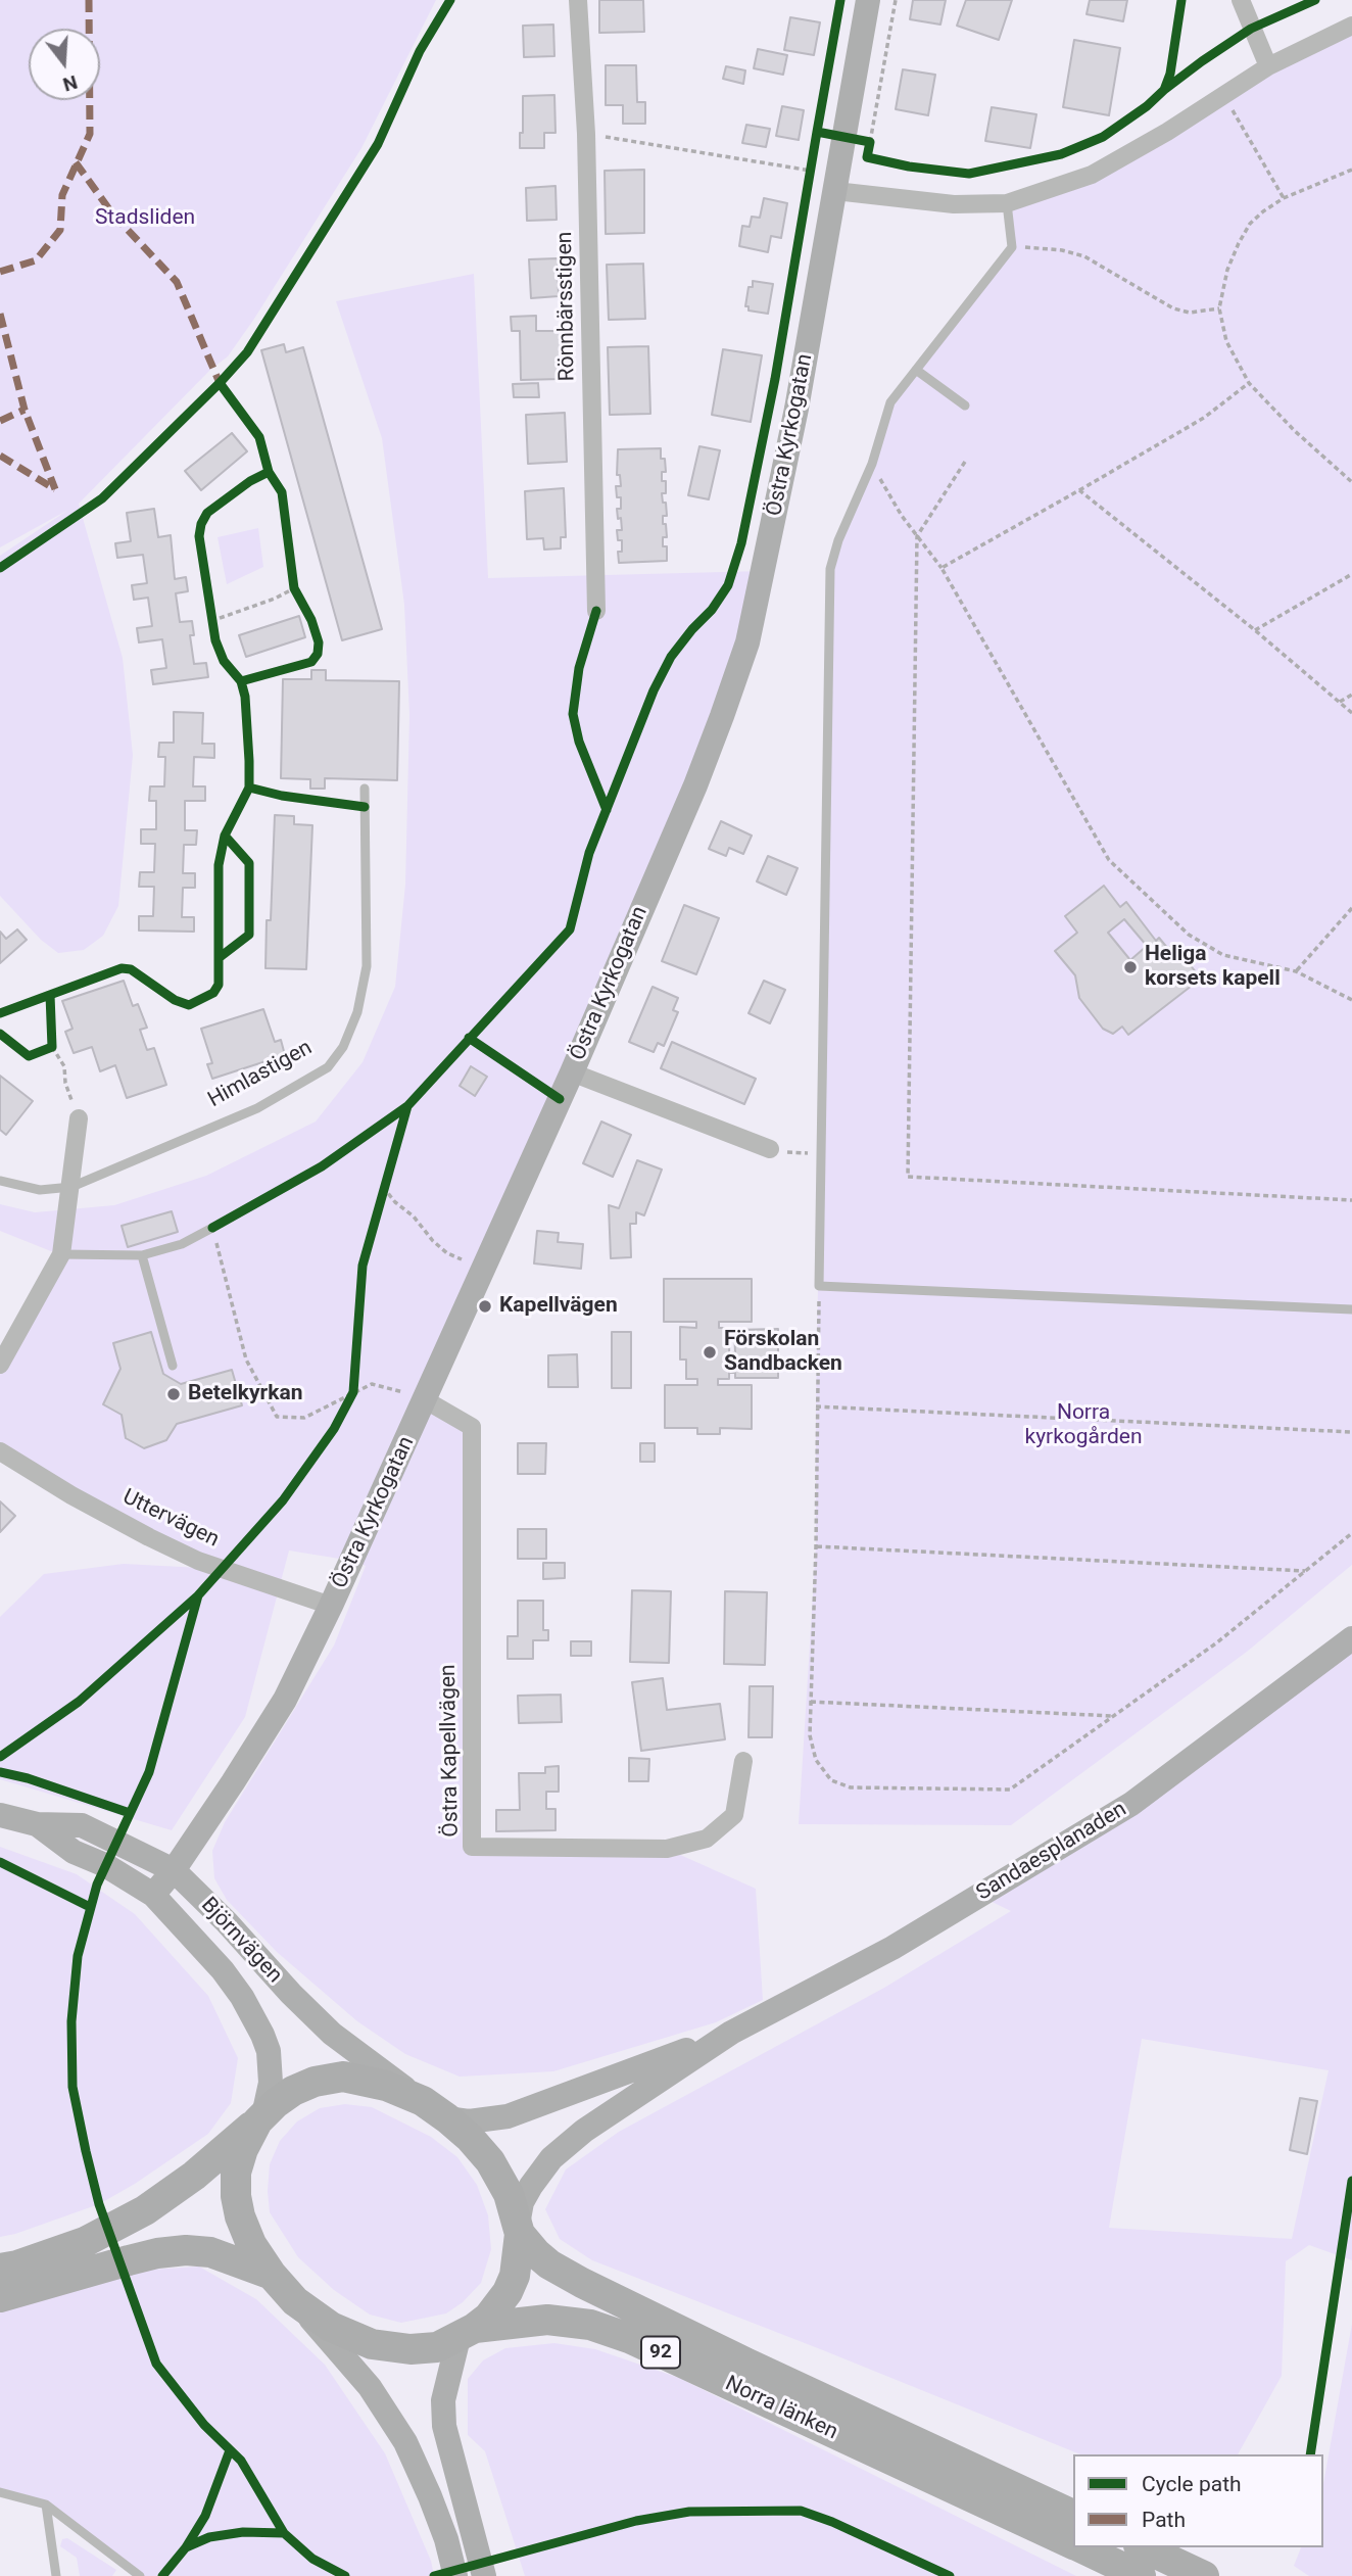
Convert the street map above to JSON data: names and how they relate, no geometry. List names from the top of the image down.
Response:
{
  "streets": {
    "highway": ["92", "Norra länken"],
    "street": [
      "Rönnbärsstigen",
      "Östra Kyrkogatan",
      "Uttervägen",
      "Östra Kapellvägen",
      "Sandaesplanaden",
      "Björnvägen"
    ],
    "lane": ["Himlastigen"]
  },
  "crossings": [
    ["Östra Kyrkogatan", "Uttervägen"],
    ["Östra Kyrkogatan", "Östra Kapellvägen"],
    ["Östra Kyrkogatan", "Björnvägen"],
    ["Sandaesplanaden", "Björnvägen"],
    ["Sandaesplanaden", "Norra länken"],
    ["Björnvägen", "Norra länken"]
  ],
  "parks": ["Stadsliden", "Norra kyrkogården"],
  "places": [
    "Heliga korsets kapell",
    "Kapellvägen",
    "Förskolan Sandbacken",
    "Betelkyrkan"
  ],
  "legend": ["Cycle path", "Path"],
  "north": "bottom"
}
